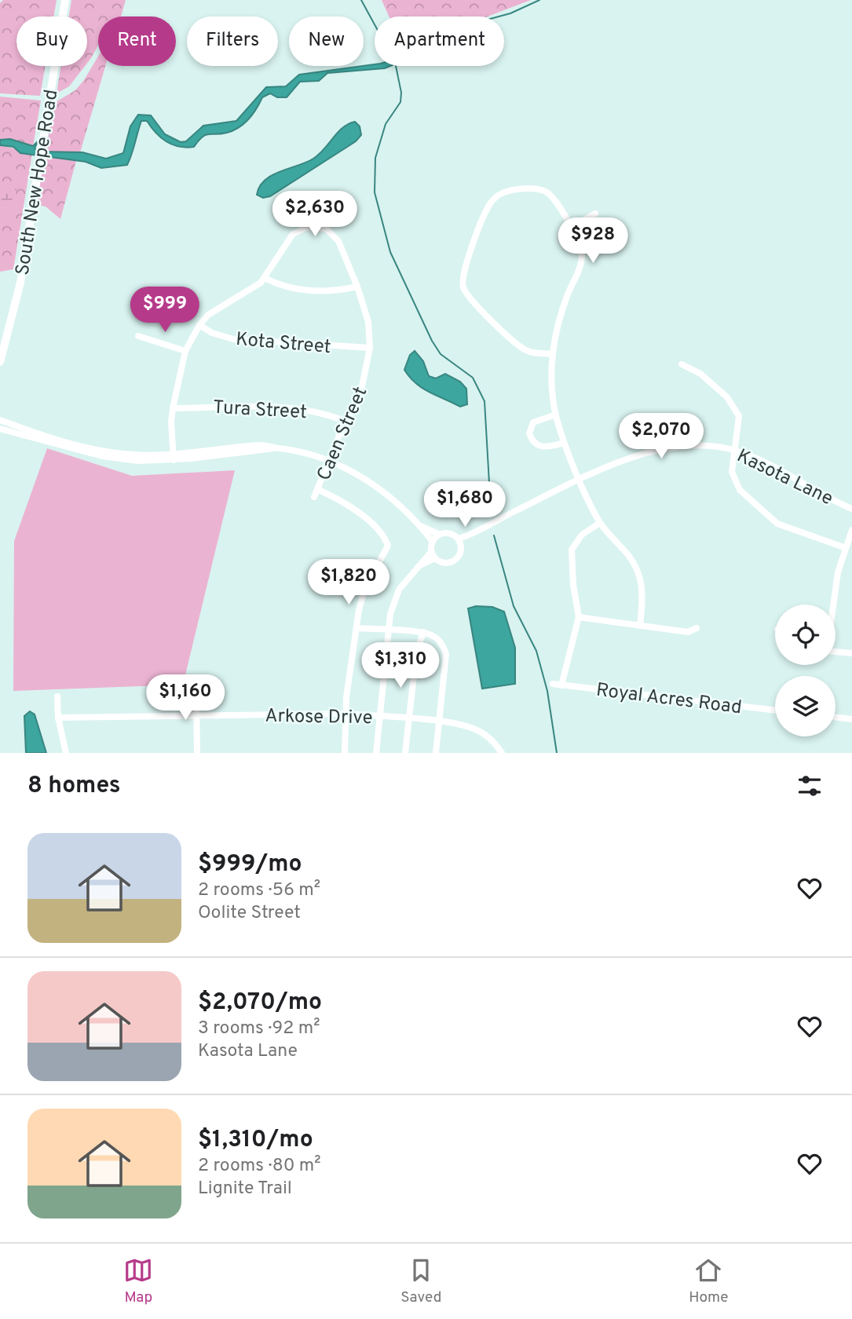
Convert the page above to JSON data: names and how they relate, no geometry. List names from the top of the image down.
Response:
{
  "streets": {
    "main road": ["South New Hope Road"],
    "street": [
      "Kota Street",
      "Tura Street",
      "Caen Street",
      "Kasota Lane",
      "Royal Acres Road",
      "Arkose Drive"
    ]
  },
  "crossings": [
    ["Kota Street", "Caen Street"],
    ["Tura Street", "Caen Street"],
    ["Kasota Lane", "Arkose Drive"]
  ],
  "page": {
    "chip": [
      "Buy",
      "Rent",
      "Filters",
      "New",
      "Apartment"
    ],
    "price": [
      "$2,630",
      "$928",
      "$999",
      "$2,070",
      "$1,680",
      "$1,820",
      "$1,310",
      "$1,160"
    ],
    "heading": "8 homes",
    "list": [
      {
        "name": "$999/mo",
        "note": "2 rooms · 56 m² · Oolite Street"
      },
      {
        "name": "$2,070/mo",
        "note": "3 rooms · 92 m² · Kasota Lane"
      },
      {
        "name": "$1,310/mo",
        "note": "2 rooms · 80 m² · Lignite Trail"
      }
    ],
    "tabs": ["Map", "Saved", "Home"]
  }
}
